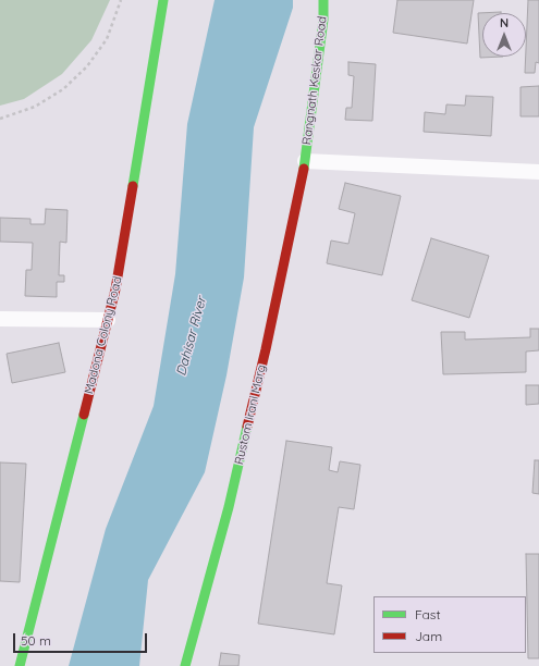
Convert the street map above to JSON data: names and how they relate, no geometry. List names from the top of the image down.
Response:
{
  "streets": {
    "street": ["Rangnath Keskar Road", "Madona Colony Road", "Rustom Irani Marg"]
  },
  "crossings": [
    ["Rangnath Keskar Road", "Rustom Irani Marg"]
  ],
  "water": ["Dahisar River"],
  "legend": ["Fast", "Jam"],
  "scale_bar": "50 m",
  "north": "top"
}
